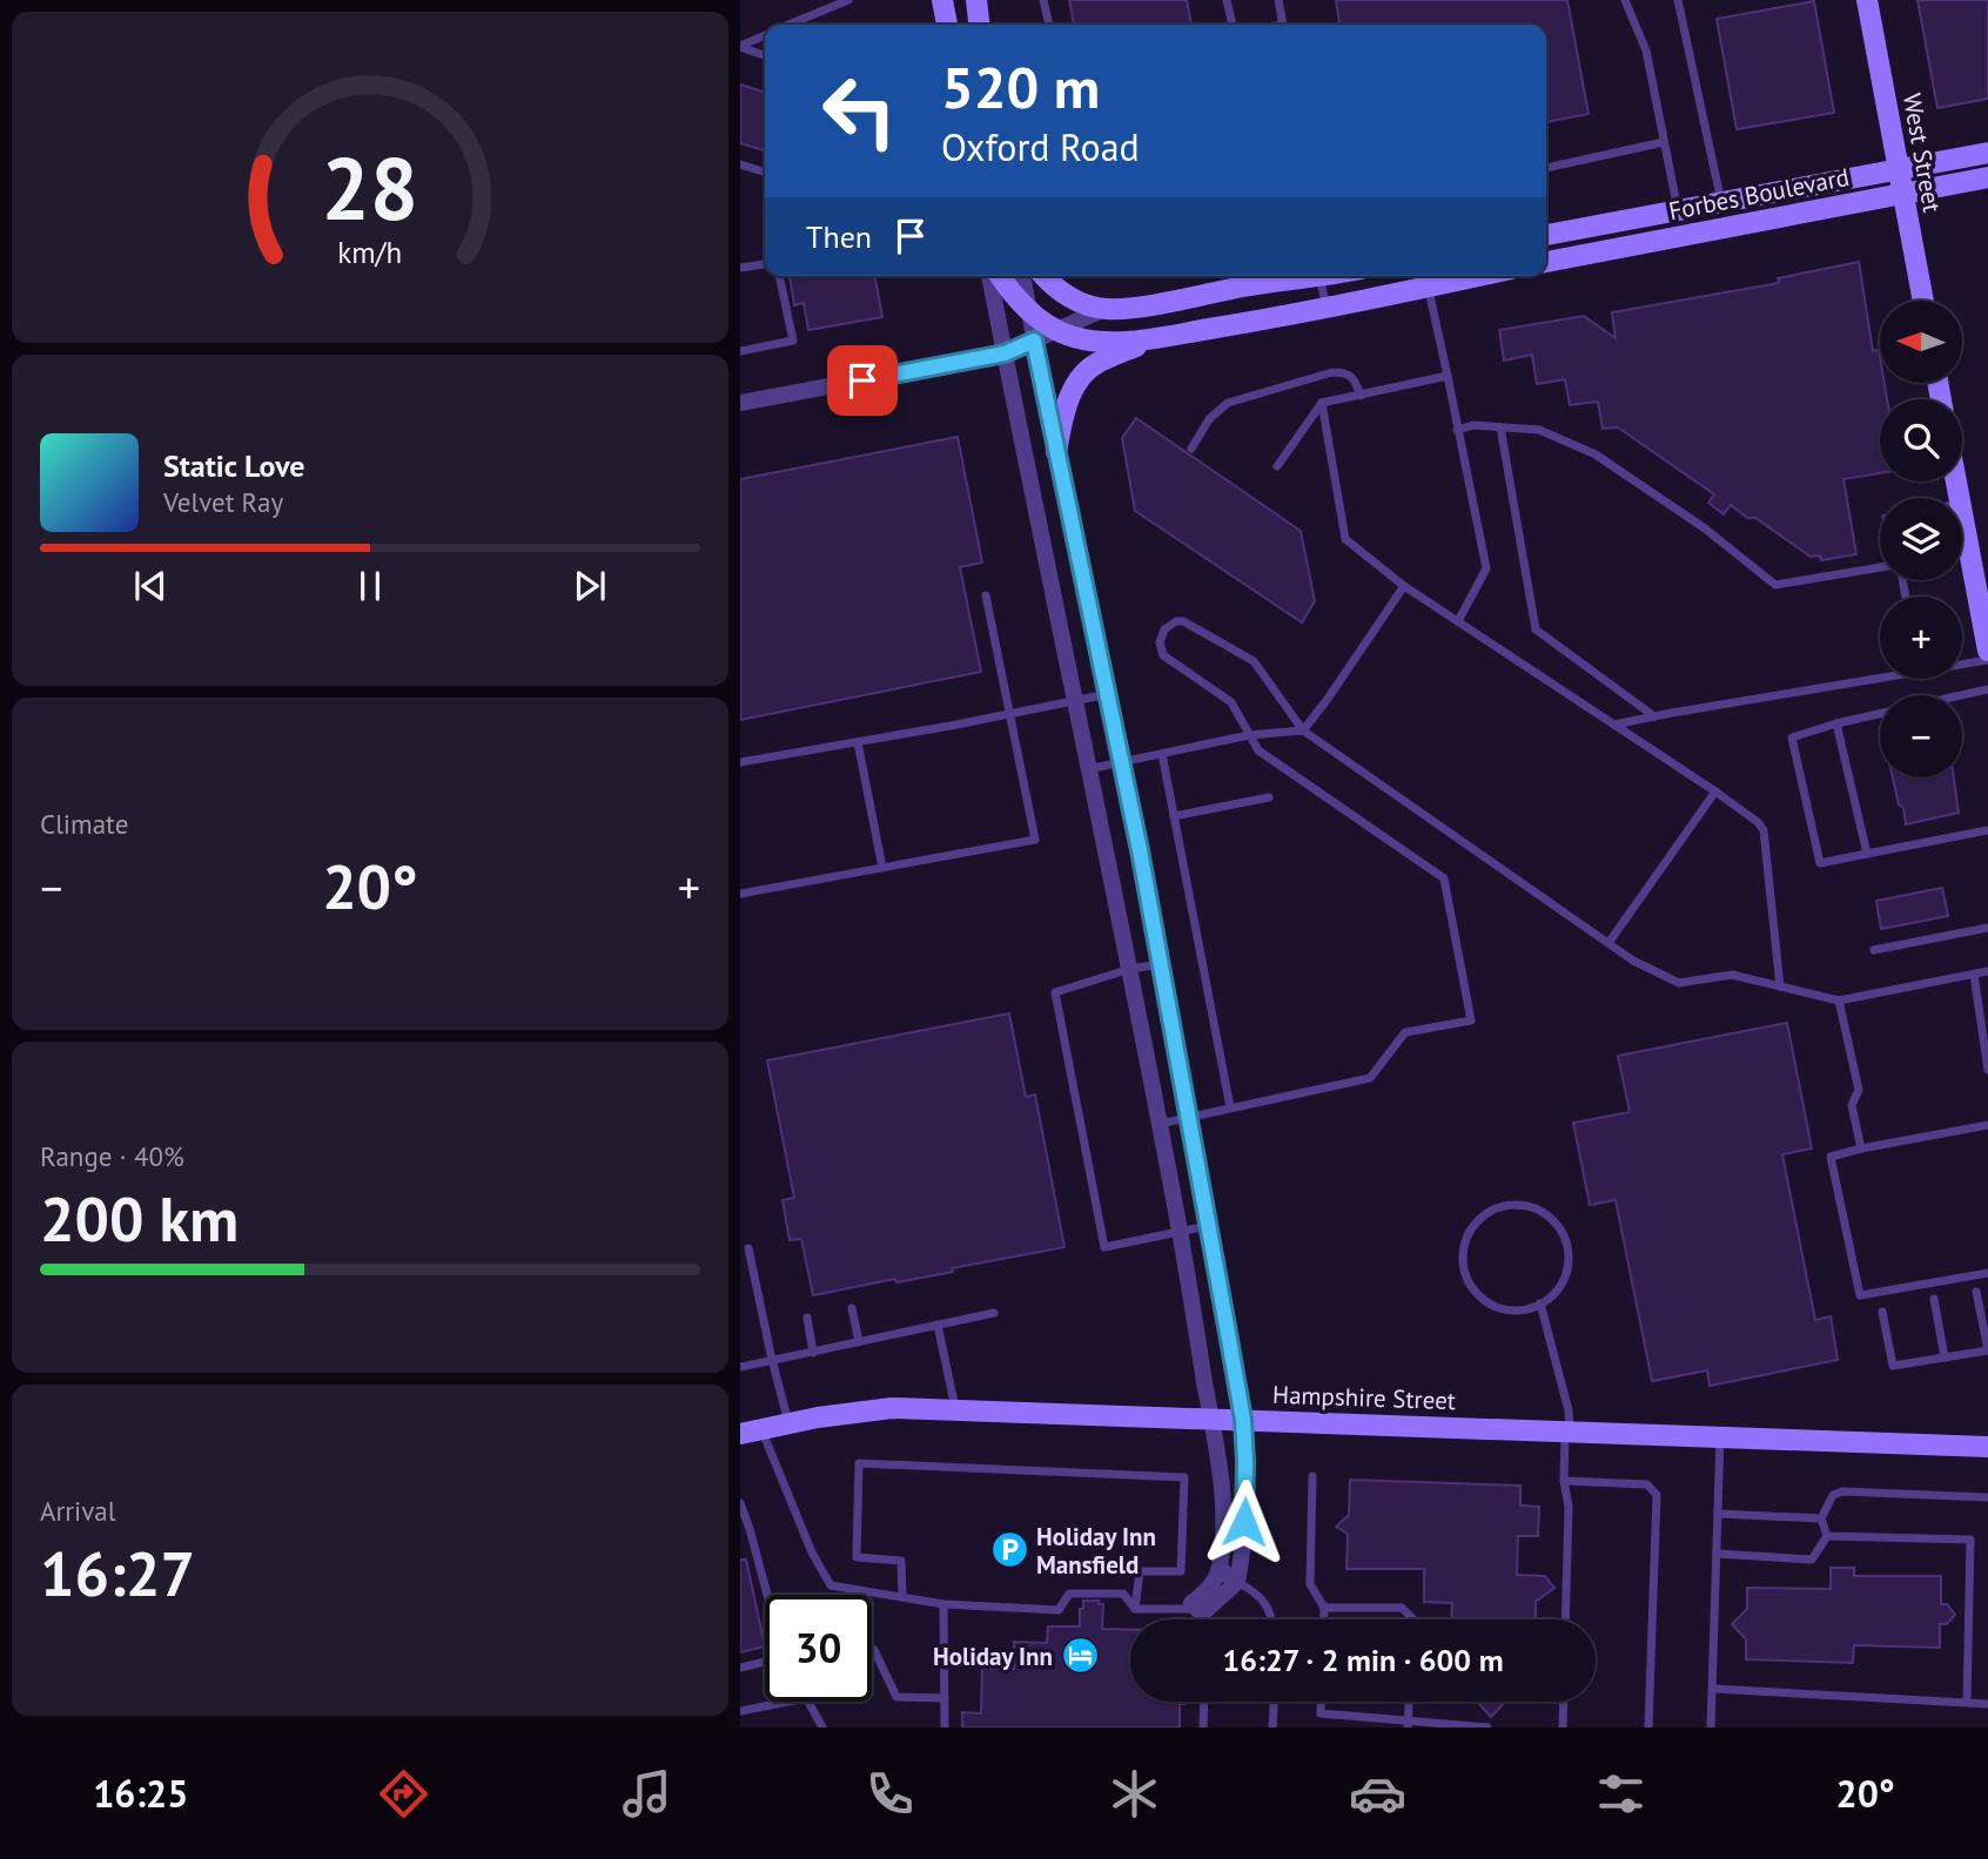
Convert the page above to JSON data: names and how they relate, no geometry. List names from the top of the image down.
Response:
{
  "streets": {
    "street": ["West Street", "Forbes Boulevard", "Hampshire Street"]
  },
  "crossings": [
    ["West Street", "Forbes Boulevard"]
  ],
  "places": {
    "parking": ["Holiday Inn Mansfield"],
    "hotel": ["Holiday Inn"]
  },
  "north": "left",
  "page": {
    "turn": ["520 m", "Oxford Road"],
    "then": "Then",
    "map_buttons": ["+", "−"],
    "song": ["Static Love", "Velvet Ray"],
    "tile": [
      "Climate",
      ["Range · 40%", "200 km"],
      ["Arrival", "16:27"]
    ],
    "heat": ["−", "20°", "+"],
    "limit": "30",
    "trip": "16:27 · 2 min · 600 m",
    "tabs": ["16:25", "20°"],
    "gauge": ["28", "km/h"]
  }
}
